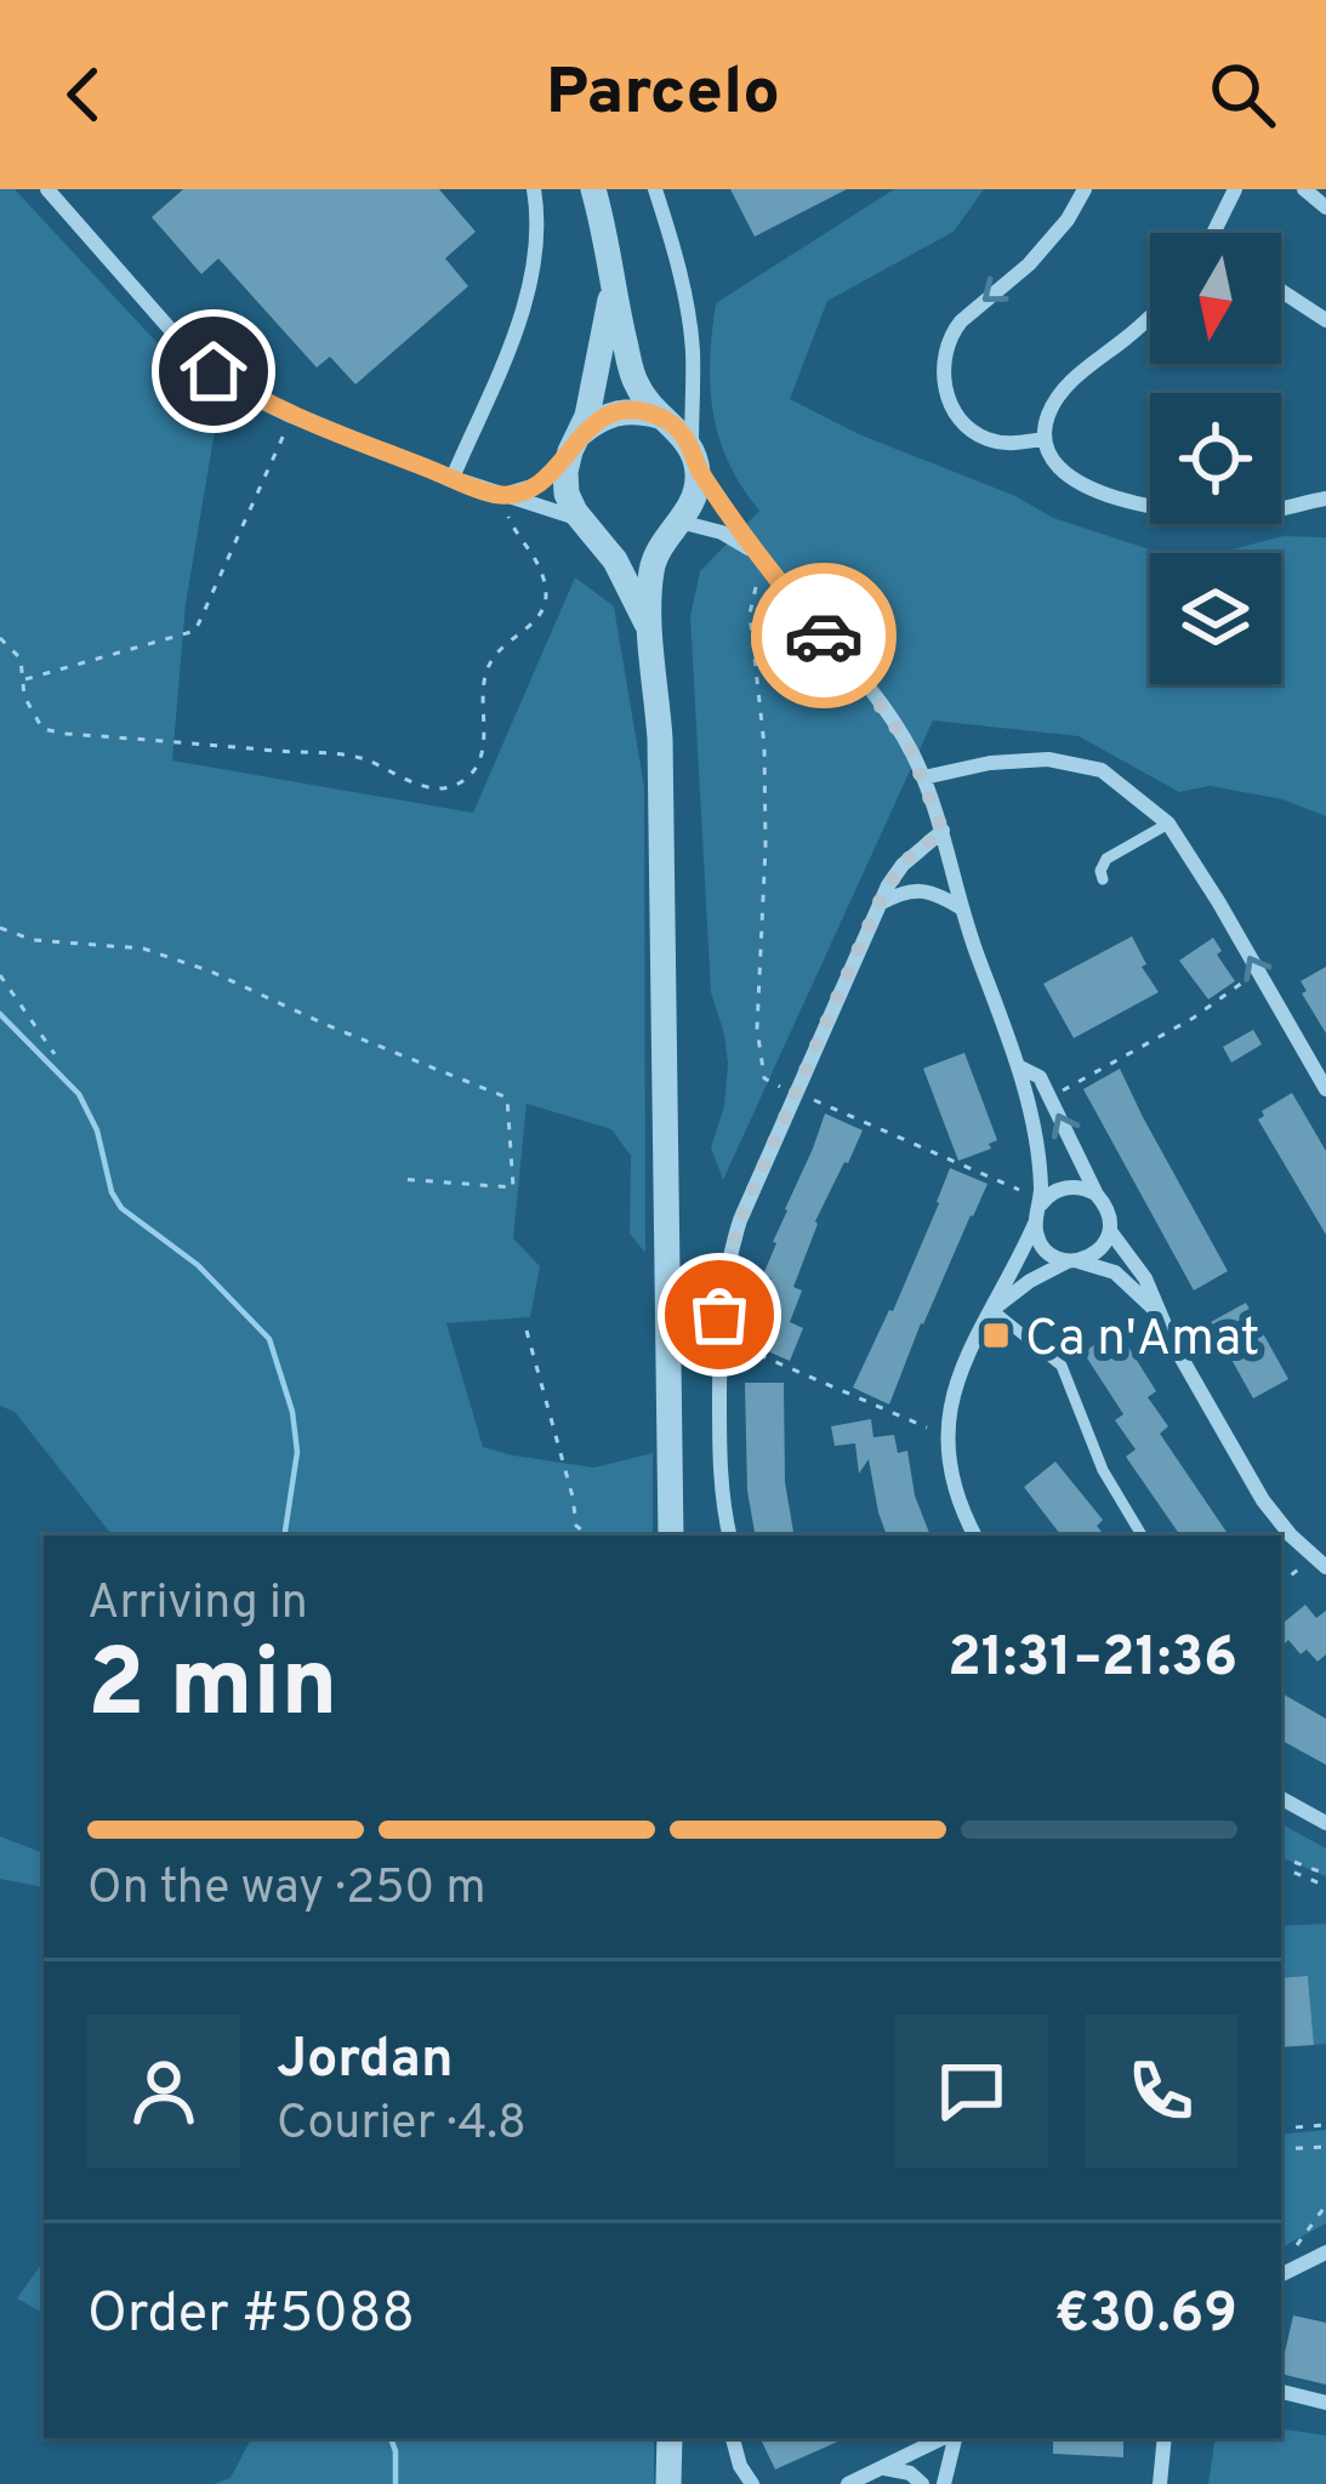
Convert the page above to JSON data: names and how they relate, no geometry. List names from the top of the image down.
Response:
{
  "places": {
    "transit": ["Ca n'Amat"]
  },
  "north": "bottom",
  "page": {
    "header": "Parcelo",
    "heading": ["2 min", "Arriving in", "21:31–21:36"],
    "panel": [
      "Jordan",
      "Courier · 4.8",
      "Order #5088",
      "€30.69"
    ],
    "bar": "On the way · 250 m"
  }
}
